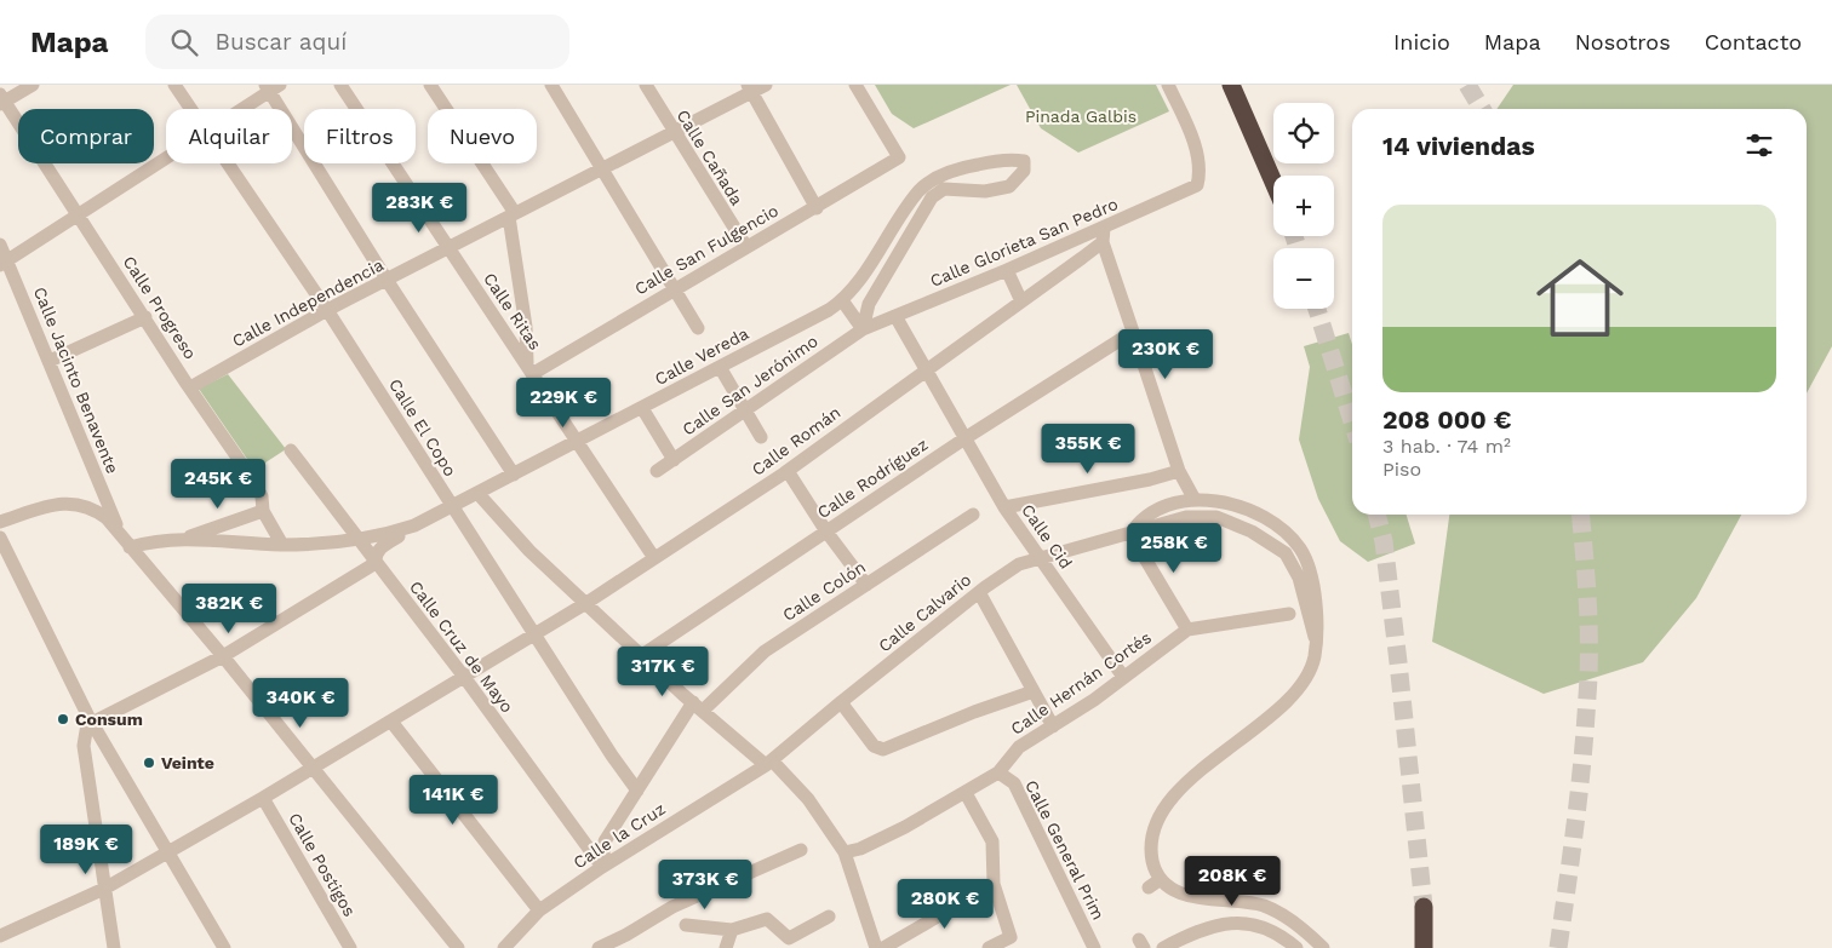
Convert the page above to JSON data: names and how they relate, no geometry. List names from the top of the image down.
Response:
{
  "streets": {
    "street": [
      "Calle Cañada",
      "Calle Glorieta San Pedro",
      "Calle San Fulgencio",
      "Calle Independencia",
      "Calle Progreso",
      "Calle Ritas",
      "Calle Vereda",
      "Calle Jacinto Benavente",
      "Calle San Jerónimo",
      "Calle El Copo",
      "Calle Román",
      "Calle Rodríguez",
      "Calle Cid",
      "Calle Colón",
      "Calle Calvario",
      "Calle Cruz de Mayo",
      "Calle Hernán Cortés",
      "Calle la Cruz",
      "Calle General Prim",
      "Calle Postigos"
    ]
  },
  "crossings": [
    ["Calle Cañada", "Calle San Fulgencio"],
    ["Calle Cañada", "Calle Independencia"],
    ["Calle Glorieta San Pedro", "Calle San Jerónimo"],
    ["Calle Glorieta San Pedro", "Calle Román"],
    ["Calle Glorieta San Pedro", "Calle Cid"],
    ["Calle San Fulgencio", "Calle Ritas"],
    ["Calle Independencia", "Calle Progreso"],
    ["Calle Independencia", "Calle Ritas"],
    ["Calle Independencia", "Calle El Copo"],
    ["Calle Progreso", "Calle Vereda"],
    ["Calle Ritas", "Calle Vereda"],
    ["Calle Ritas", "Calle Román"],
    ["Calle Vereda", "Calle El Copo"],
    ["Calle Vereda", "Calle Cruz de Mayo"],
    ["Calle El Copo", "Calle Román"],
    ["Calle El Copo", "Calle Colón"],
    ["Calle Román", "Calle Cid"],
    ["Calle Román", "Calle Cruz de Mayo"],
    ["Calle Román", "Calle Postigos"],
    ["Calle Rodríguez", "Calle Cid"],
    ["Calle Cid", "Calle Calvario"],
    ["Calle Cid", "Calle Hernán Cortés"],
    ["Calle Colón", "Calle Cruz de Mayo"],
    ["Calle Colón", "Calle la Cruz"],
    ["Calle Calvario", "Calle la Cruz"],
    ["Calle Cruz de Mayo", "Calle la Cruz"],
    ["Calle Hernán Cortés", "Calle General Prim"]
  ],
  "parks": ["Pinada Galbis"],
  "places": ["Consum", "Veinte"],
  "page": {
    "header": "Mapa",
    "search": "Buscar aquí",
    "nav": [
      "Inicio",
      "Mapa",
      "Nosotros",
      "Contacto"
    ],
    "map_buttons": ["+", "−"],
    "chip": [
      "Comprar",
      "Alquilar",
      "Filtros",
      "Nuevo"
    ],
    "heading": "14 viviendas",
    "list": [
      {
        "name": "208 000 €",
        "note": "3 hab. · 74 m² · Piso"
      }
    ],
    "price": [
      "283K €",
      "230K €",
      "229K €",
      "355K €",
      "245K €",
      "258K €",
      "382K €",
      "317K €",
      "340K €",
      "141K €",
      "189K €",
      "208K €",
      "373K €",
      "280K €"
    ]
  }
}
